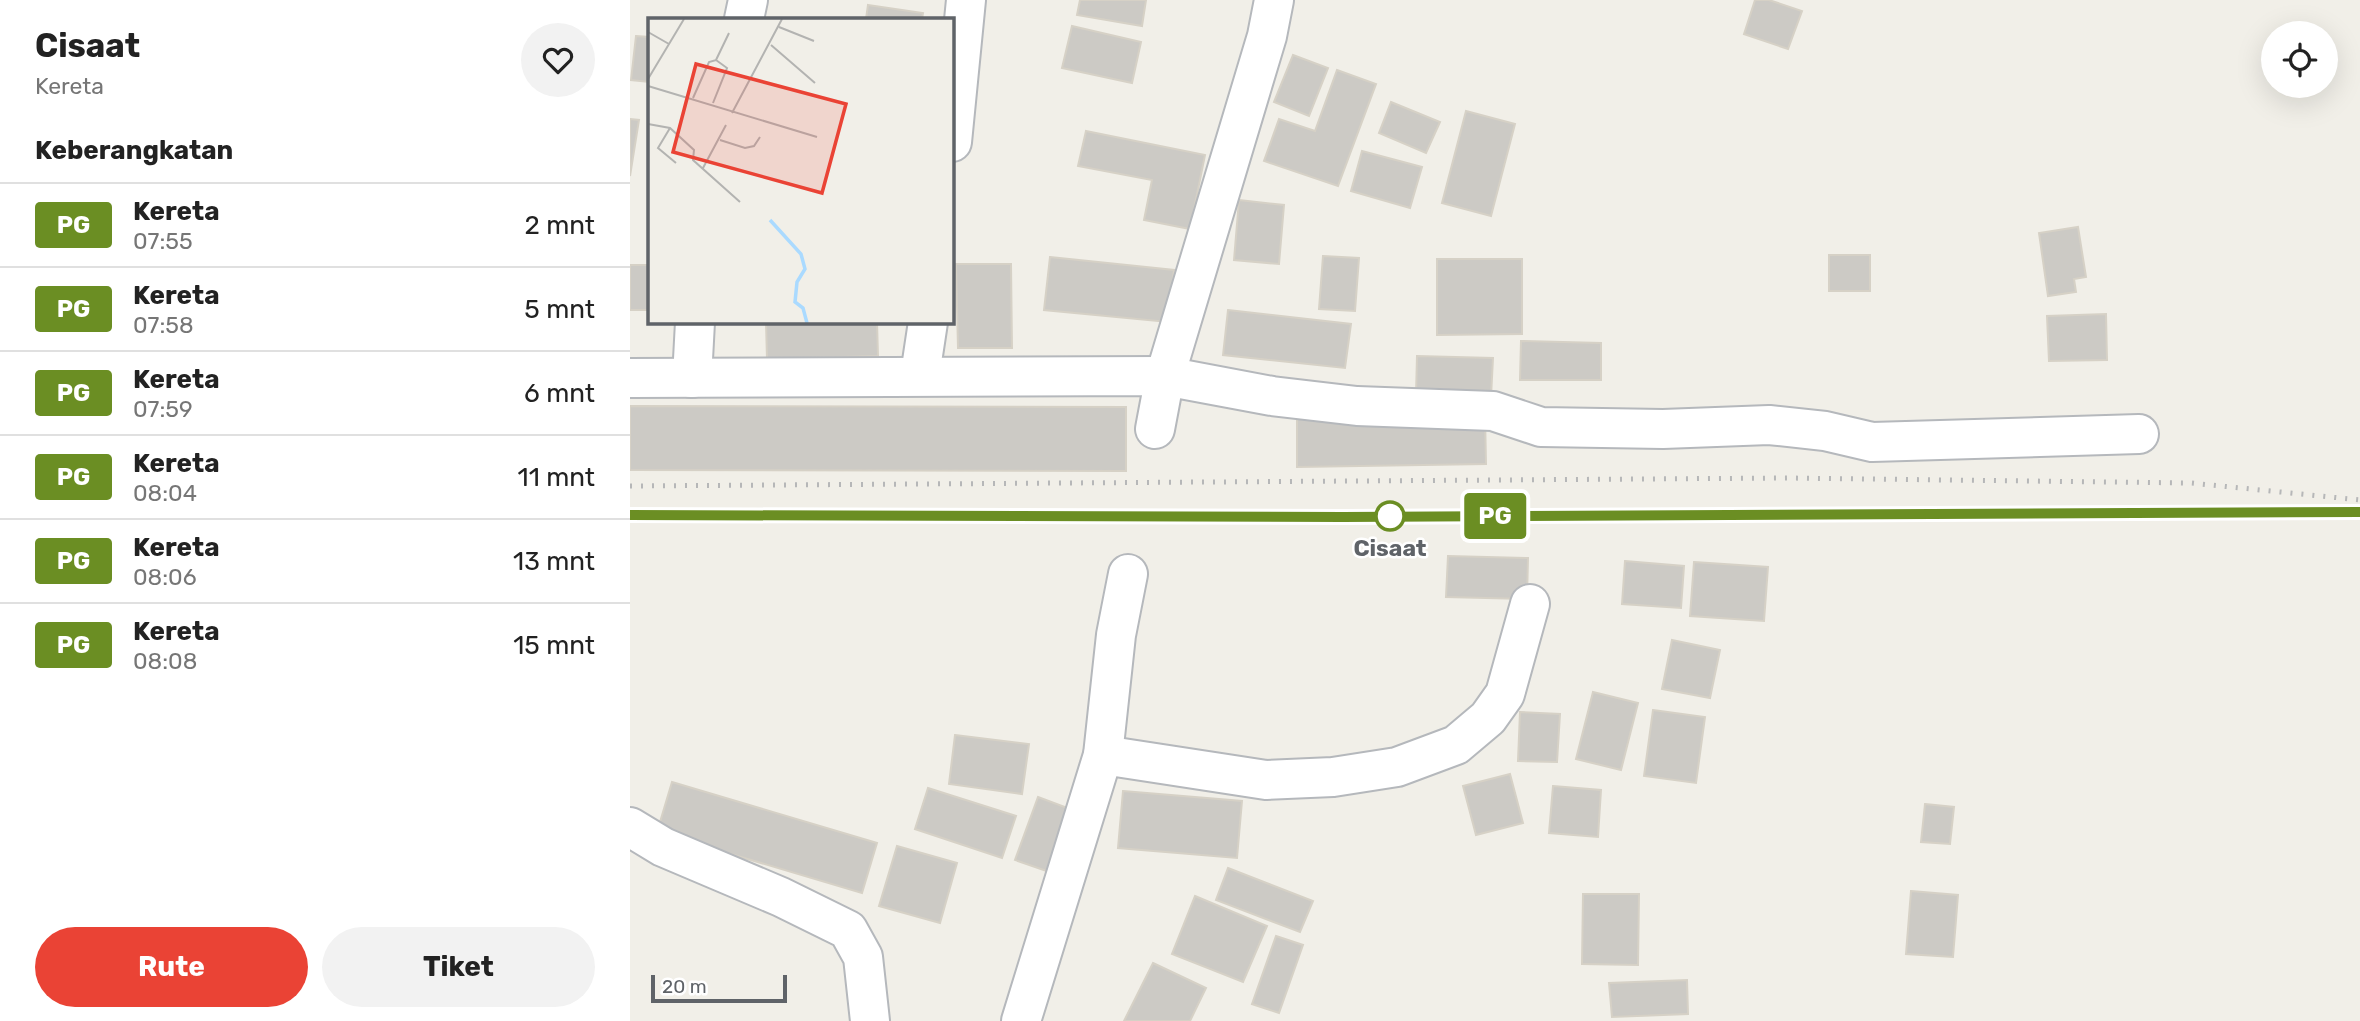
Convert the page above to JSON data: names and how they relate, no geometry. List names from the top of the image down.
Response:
{
  "places": ["Cisaat"],
  "scale_bar": "20 m",
  "page": {
    "heading": [
      ["Cisaat", "Kereta"],
      "Keberangkatan"
    ],
    "on_map": "PG",
    "list": [
      {
        "mark": "PG",
        "name": "Kereta",
        "note": "07:55",
        "value": "2 mnt"
      },
      {
        "mark": "PG",
        "name": "Kereta",
        "note": "07:58",
        "value": "5 mnt"
      },
      {
        "mark": "PG",
        "name": "Kereta",
        "note": "07:59",
        "value": "6 mnt"
      },
      {
        "mark": "PG",
        "name": "Kereta",
        "note": "08:04",
        "value": "11 mnt"
      },
      {
        "mark": "PG",
        "name": "Kereta",
        "note": "08:06",
        "value": "13 mnt"
      },
      {
        "mark": "PG",
        "name": "Kereta",
        "note": "08:08",
        "value": "15 mnt"
      }
    ],
    "buttons": ["Rute", "Tiket"],
    "scale": "20 m"
  }
}
